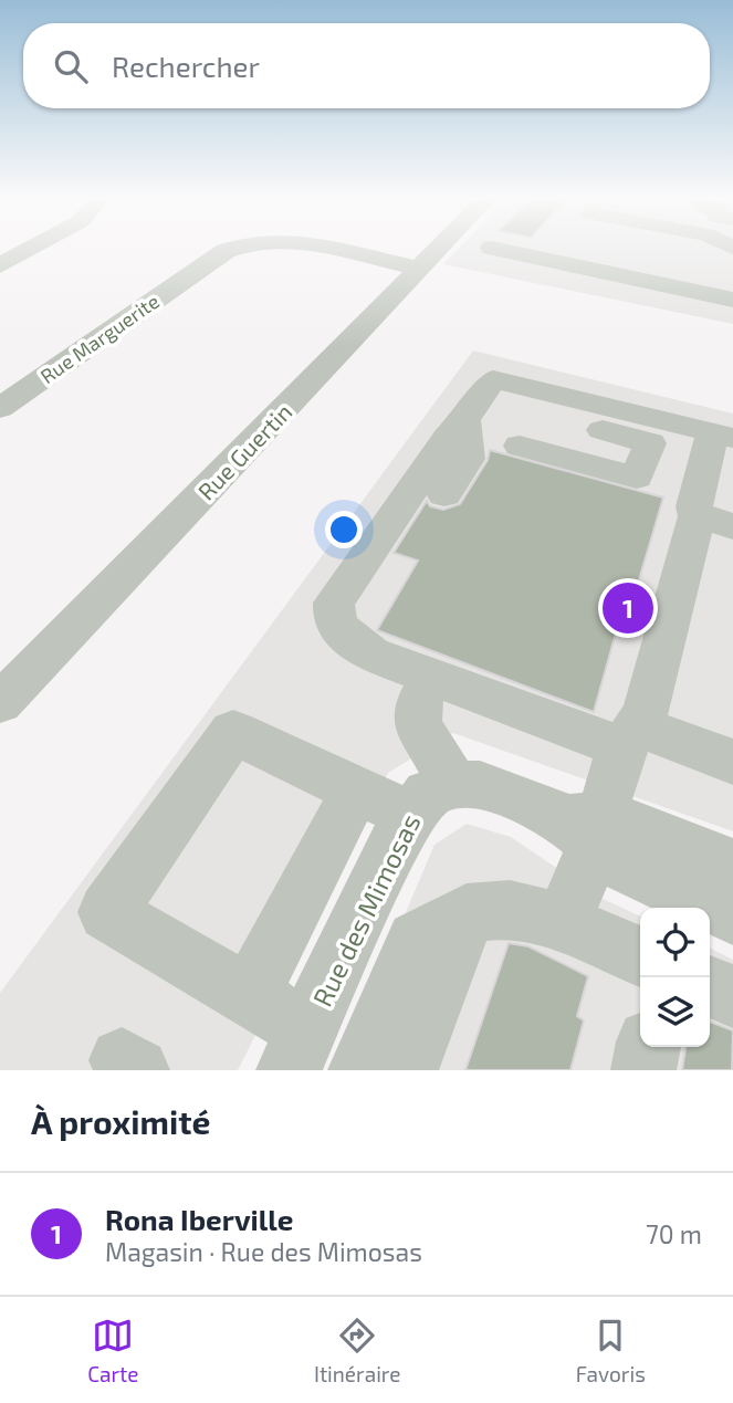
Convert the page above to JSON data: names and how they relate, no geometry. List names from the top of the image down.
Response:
{
  "streets": {
    "street": ["Rue Marguerite", "Rue Guertin", "Rue des Mimosas"]
  },
  "crossings": [
    ["Rue Marguerite", "Rue Guertin"]
  ],
  "page": {
    "search": "Rechercher",
    "pins": "1",
    "heading": "À proximité",
    "list": [
      {
        "mark": "1",
        "name": "Rona Iberville",
        "note": "Magasin · Rue des Mimosas",
        "value": "70 m"
      }
    ],
    "nav": ["Carte", "Itinéraire", "Favoris"]
  }
}
